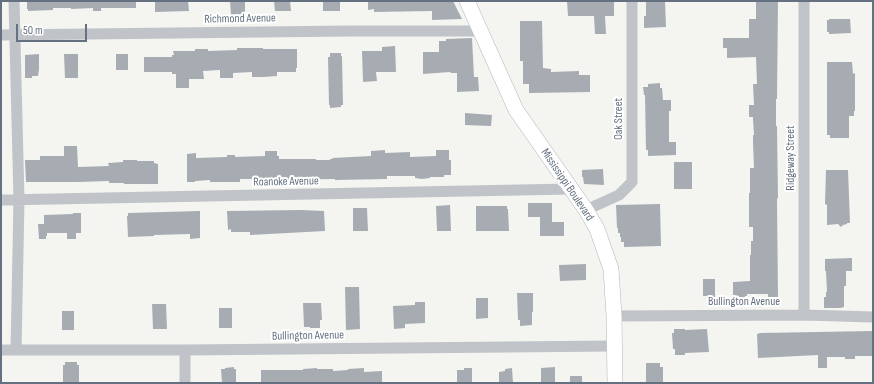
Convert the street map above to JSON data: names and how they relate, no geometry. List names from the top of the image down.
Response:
{
  "streets": {
    "main road": ["Mississippi Boulevard"],
    "street": [
      "Richmond Avenue",
      "Oak Street",
      "Ridgeway Street",
      "Roanoke Avenue",
      "Bullington Avenue"
    ]
  },
  "crossings": [
    ["Richmond Avenue", "Mississippi Boulevard"],
    ["Oak Street", "Mississippi Boulevard"],
    ["Ridgeway Street", "Bullington Avenue"],
    ["Roanoke Avenue", "Mississippi Boulevard"],
    ["Mississippi Boulevard", "Bullington Avenue"]
  ],
  "scale_bar": "50 m"
}
